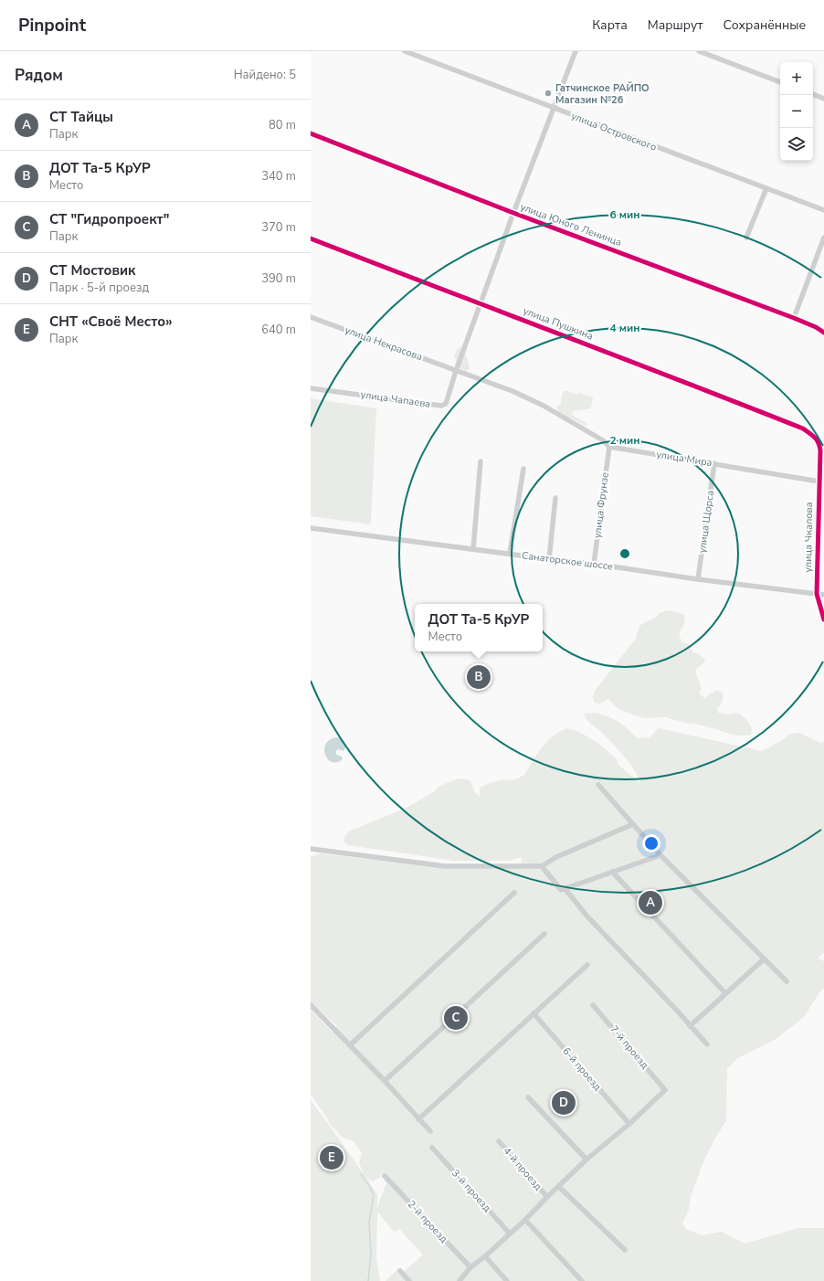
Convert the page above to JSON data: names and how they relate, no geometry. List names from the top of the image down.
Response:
{
  "streets": {
    "street": [
      "улица Островского",
      "улица Юного Ленинца",
      "улица Пушкина",
      "улица Некрасова",
      "улица Чапаева",
      "улица Мира",
      "улица Фрунзе",
      "улица Щорса",
      "улица Чкалова",
      "Санаторское шоссе",
      "7-й проезд",
      "6-й проезд",
      "4-й проезд",
      "3-й проезд",
      "2-й проезд"
    ]
  },
  "crossings": [
    ["улица Островского", "улица Чапаева"],
    ["улица Юного Ленинца", "улица Чапаева"],
    ["улица Пушкина", "улица Чапаева"],
    ["улица Пушкина", "улица Мира"],
    ["улица Пушкина", "улица Чкалова"],
    ["улица Некрасова", "улица Чапаева"],
    ["улица Некрасова", "улица Мира"],
    ["улица Чапаева", "улица Мира"],
    ["улица Мира", "улица Фрунзе"],
    ["улица Мира", "улица Щорса"],
    ["улица Мира", "улица Чкалова"],
    ["улица Фрунзе", "Санаторское шоссе"],
    ["улица Щорса", "Санаторское шоссе"],
    ["улица Чкалова", "Санаторское шоссе"],
    ["7-й проезд", "6-й проезд"]
  ],
  "places": ["Гатчинское РАЙПО Магазин №26"],
  "page": {
    "header": "Pinpoint",
    "nav": ["Карта", "Маршрут", "Сохранённые"],
    "heading": ["Рядом", "Найдено: 5"],
    "map_buttons": ["+", "−"],
    "list": [
      {
        "mark": "A",
        "name": "СТ Тайцы",
        "note": "Парк",
        "value": "80 m"
      },
      {
        "mark": "B",
        "name": "ДОТ Та-5 КрУР",
        "note": "Место",
        "value": "340 m"
      },
      {
        "mark": "C",
        "name": "СТ \"Гидропроект\"",
        "note": "Парк",
        "value": "370 m"
      },
      {
        "mark": "D",
        "name": "СТ Мостовик",
        "note": "Парк · 5-й проезд",
        "value": "390 m"
      },
      {
        "mark": "E",
        "name": "СНТ «Своё Место»",
        "note": "Парк",
        "value": "640 m"
      }
    ],
    "popup": ["ДОТ Та-5 КрУР", "Место"],
    "pins": [
      "B",
      "A",
      "C",
      "D",
      "E"
    ]
  },
  "rings": ["6 мин", "4 мин", "2 мин"]
}
